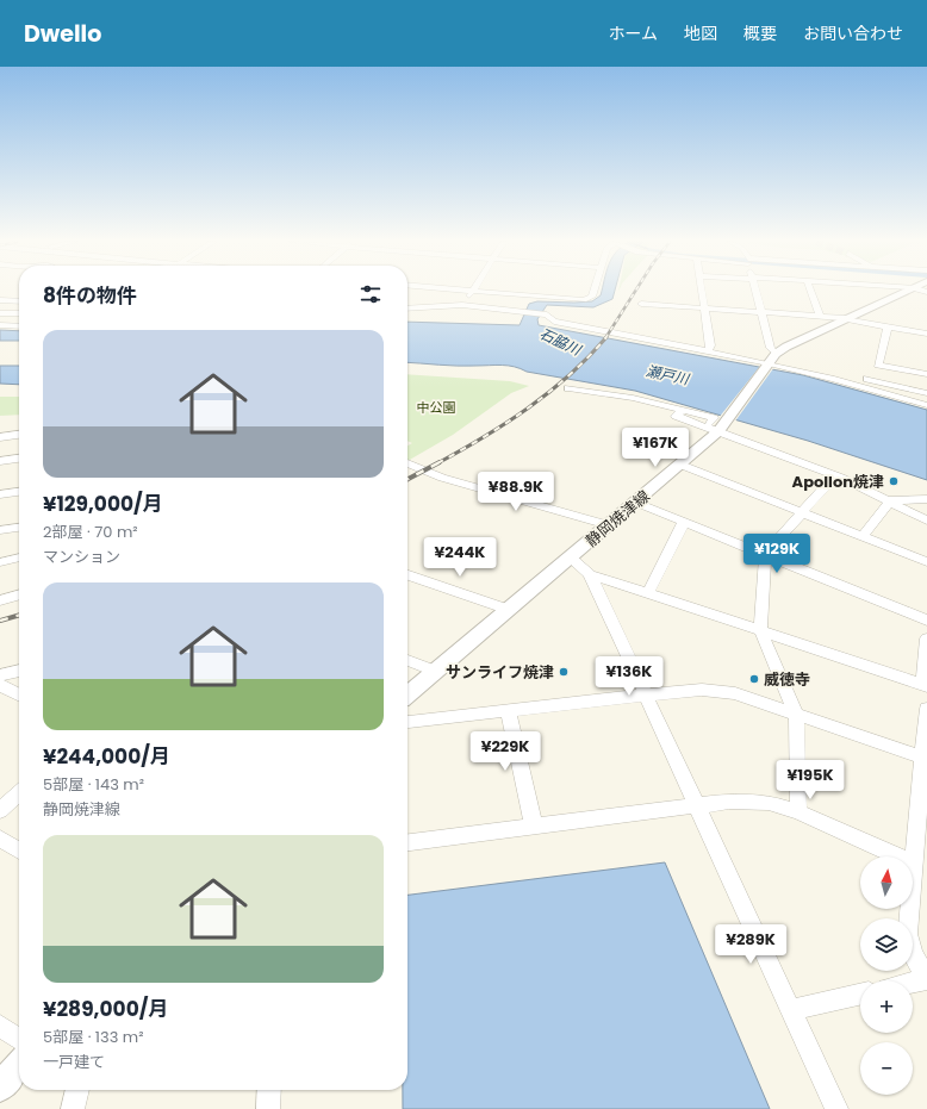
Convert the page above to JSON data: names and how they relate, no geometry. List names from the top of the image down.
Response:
{
  "streets": {
    "main road": ["静岡焼津線"]
  },
  "water": ["石脇川", "瀬戸川"],
  "parks": ["中公園"],
  "places": ["Apollon焼津", "サンライフ焼津", "威徳寺"],
  "north": "top",
  "page": {
    "header": "Dwello",
    "nav": [
      "ホーム",
      "地図",
      "概要",
      "お問い合わせ"
    ],
    "heading": "8件の物件",
    "list": [
      {
        "name": "¥129,000/月",
        "note": "2部屋 · 70 m² · マンション"
      },
      {
        "name": "¥244,000/月",
        "note": "5部屋 · 143 m² · 静岡焼津線"
      },
      {
        "name": "¥289,000/月",
        "note": "5部屋 · 133 m² · 一戸建て"
      }
    ],
    "price": [
      "¥167K",
      "¥88.9K",
      "¥129K",
      "¥244K",
      "¥136K",
      "¥229K",
      "¥195K",
      "¥289K"
    ],
    "map_buttons": ["+", "−"]
  }
}
